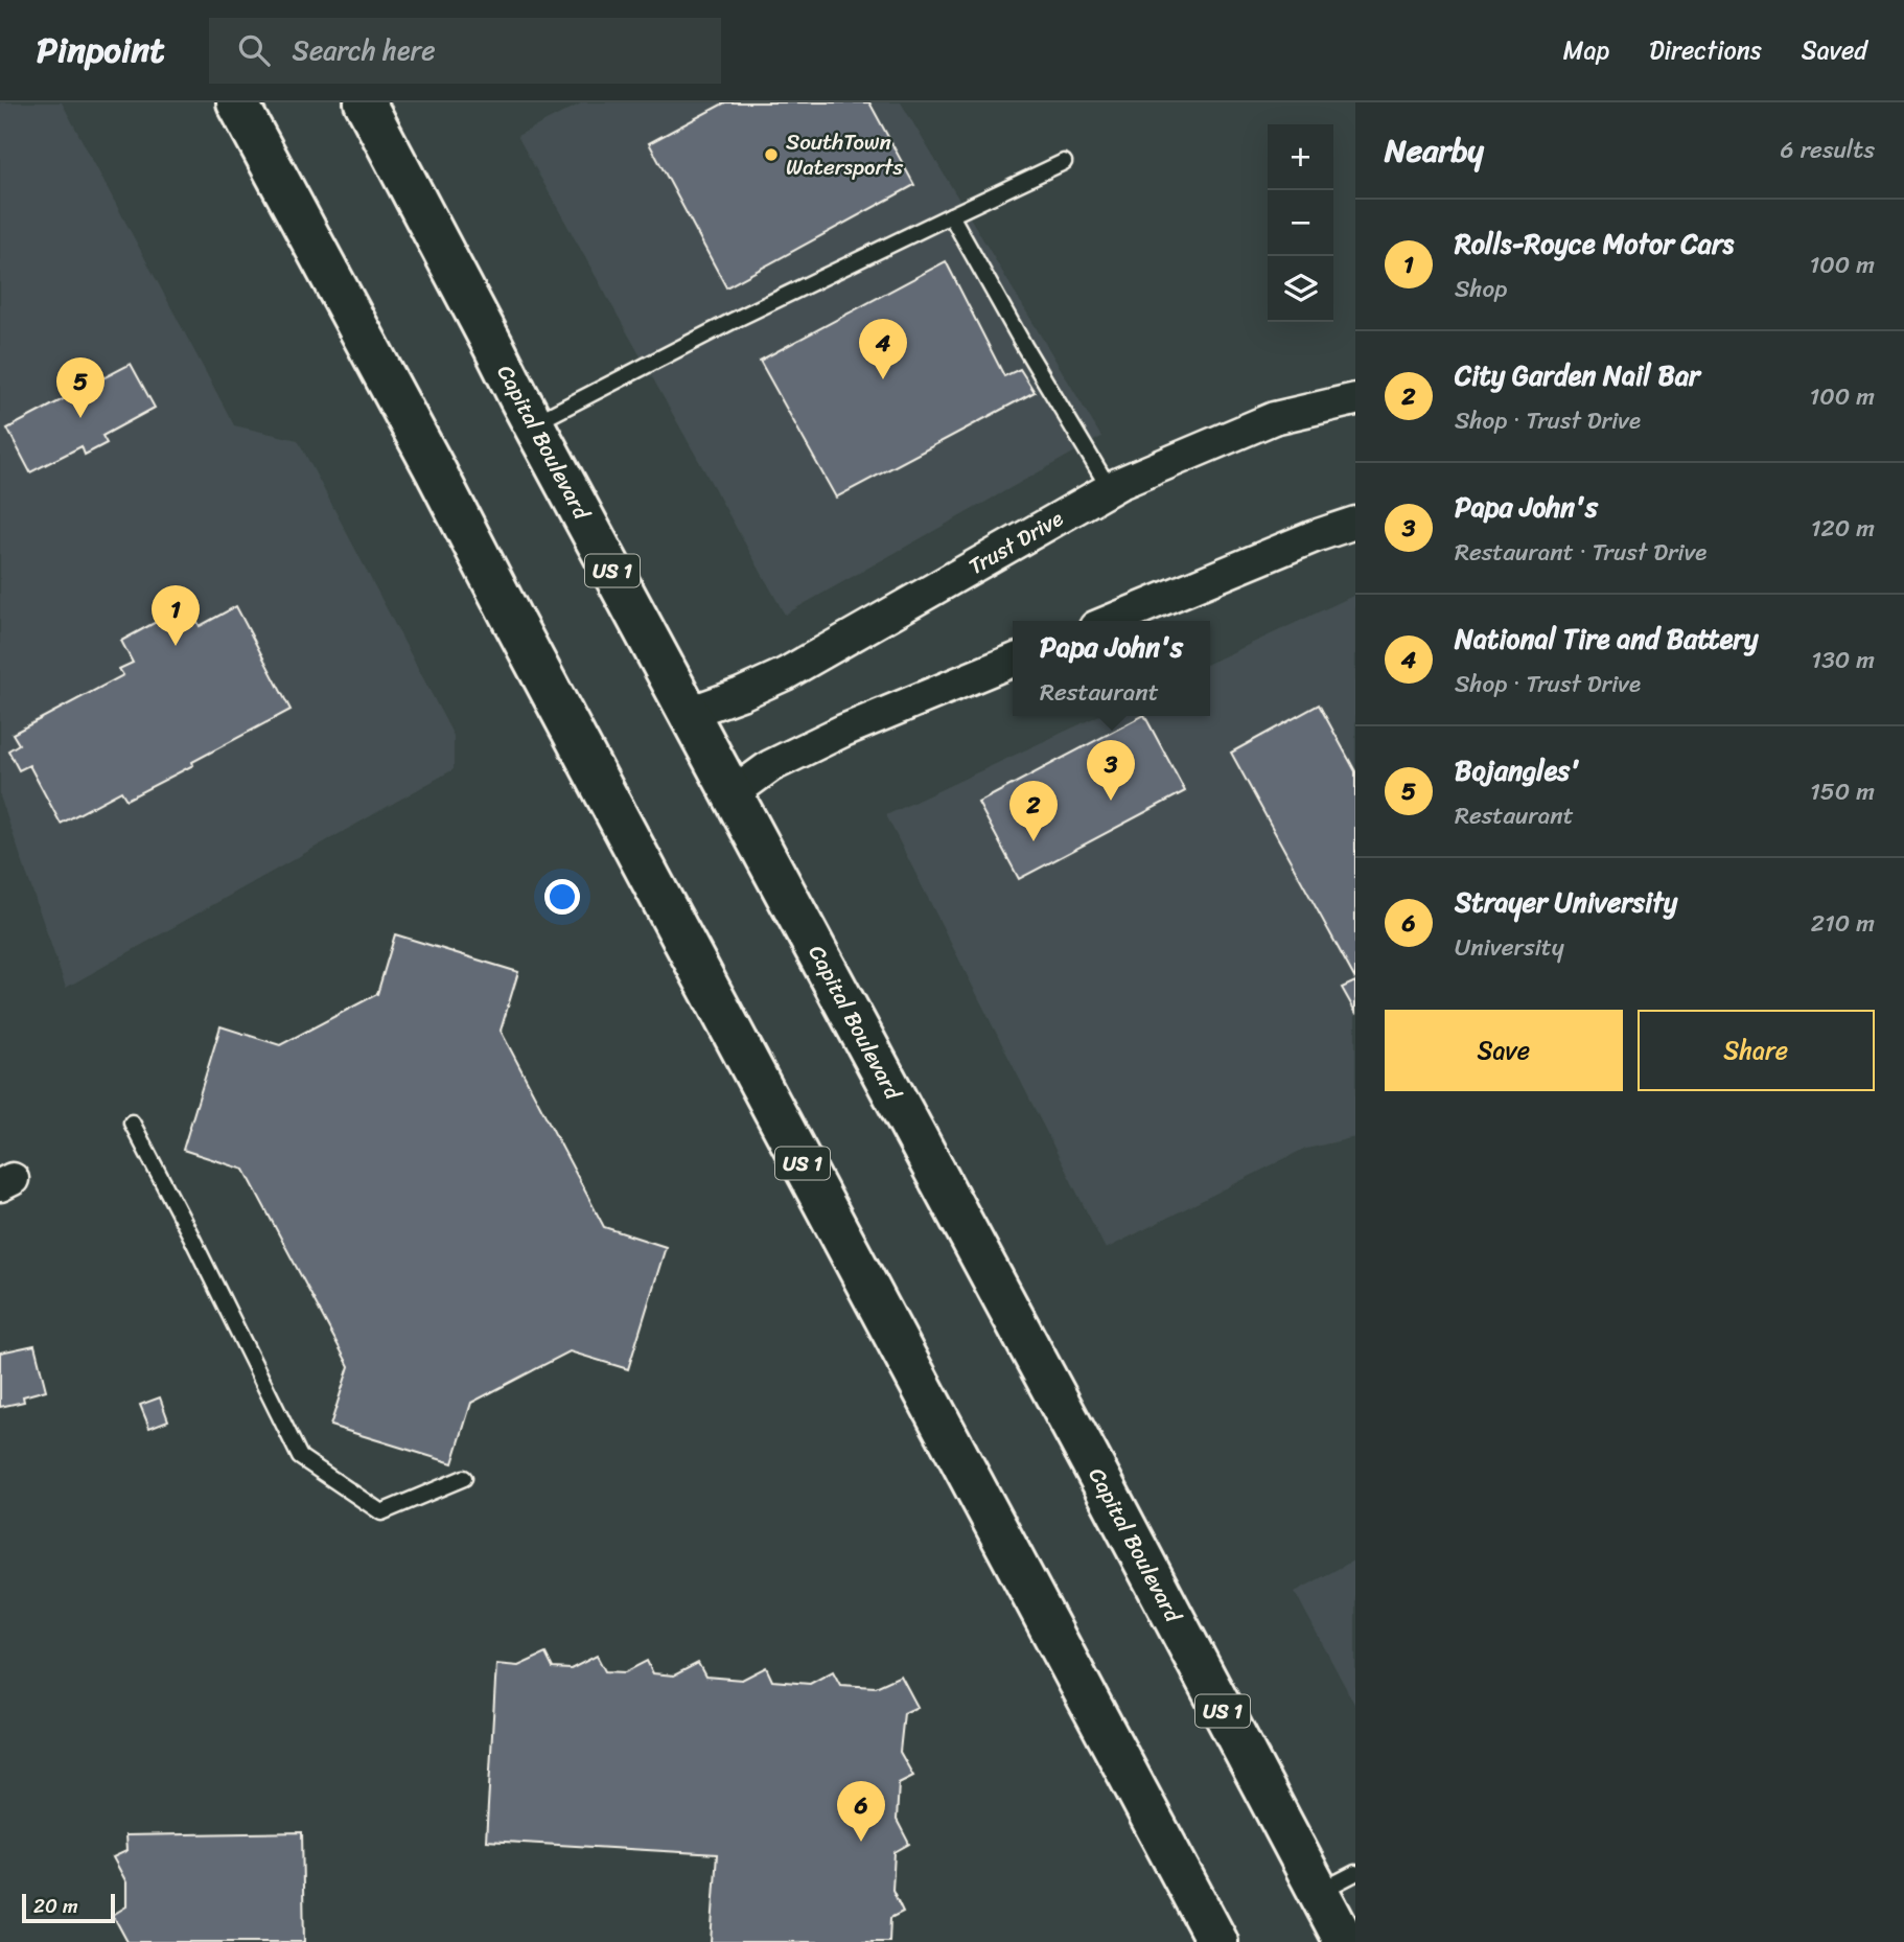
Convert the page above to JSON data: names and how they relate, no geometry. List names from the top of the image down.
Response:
{
  "streets": {
    "highway": ["Capital Boulevard", "US 1"],
    "street": ["Trust Drive"]
  },
  "crossings": [
    ["Capital Boulevard", "Trust Drive"]
  ],
  "places": ["SouthTown Watersports"],
  "scale_bar": "20 m",
  "page": {
    "header": "Pinpoint",
    "search": "Search here",
    "nav": ["Map", "Directions", "Saved"],
    "heading": ["Nearby", "6 results"],
    "map_buttons": ["+", "−"],
    "list": [
      {
        "mark": "1",
        "name": "Rolls-Royce Motor Cars",
        "note": "Shop",
        "value": "100 m"
      },
      {
        "mark": "2",
        "name": "City Garden Nail Bar",
        "note": "Shop · Trust Drive",
        "value": "100 m"
      },
      {
        "mark": "3",
        "name": "Papa John's",
        "note": "Restaurant · Trust Drive",
        "value": "120 m"
      },
      {
        "mark": "4",
        "name": "National Tire and Battery",
        "note": "Shop · Trust Drive",
        "value": "130 m"
      },
      {
        "mark": "5",
        "name": "Bojangles'",
        "note": "Restaurant",
        "value": "150 m"
      },
      {
        "mark": "6",
        "name": "Strayer University",
        "note": "University",
        "value": "210 m"
      }
    ],
    "pins": [
      "4",
      "5",
      "1",
      "3",
      "2",
      "6"
    ],
    "popup": ["Papa John's", "Restaurant"],
    "buttons": ["Save", "Share"],
    "scale": "20 m"
  }
}
